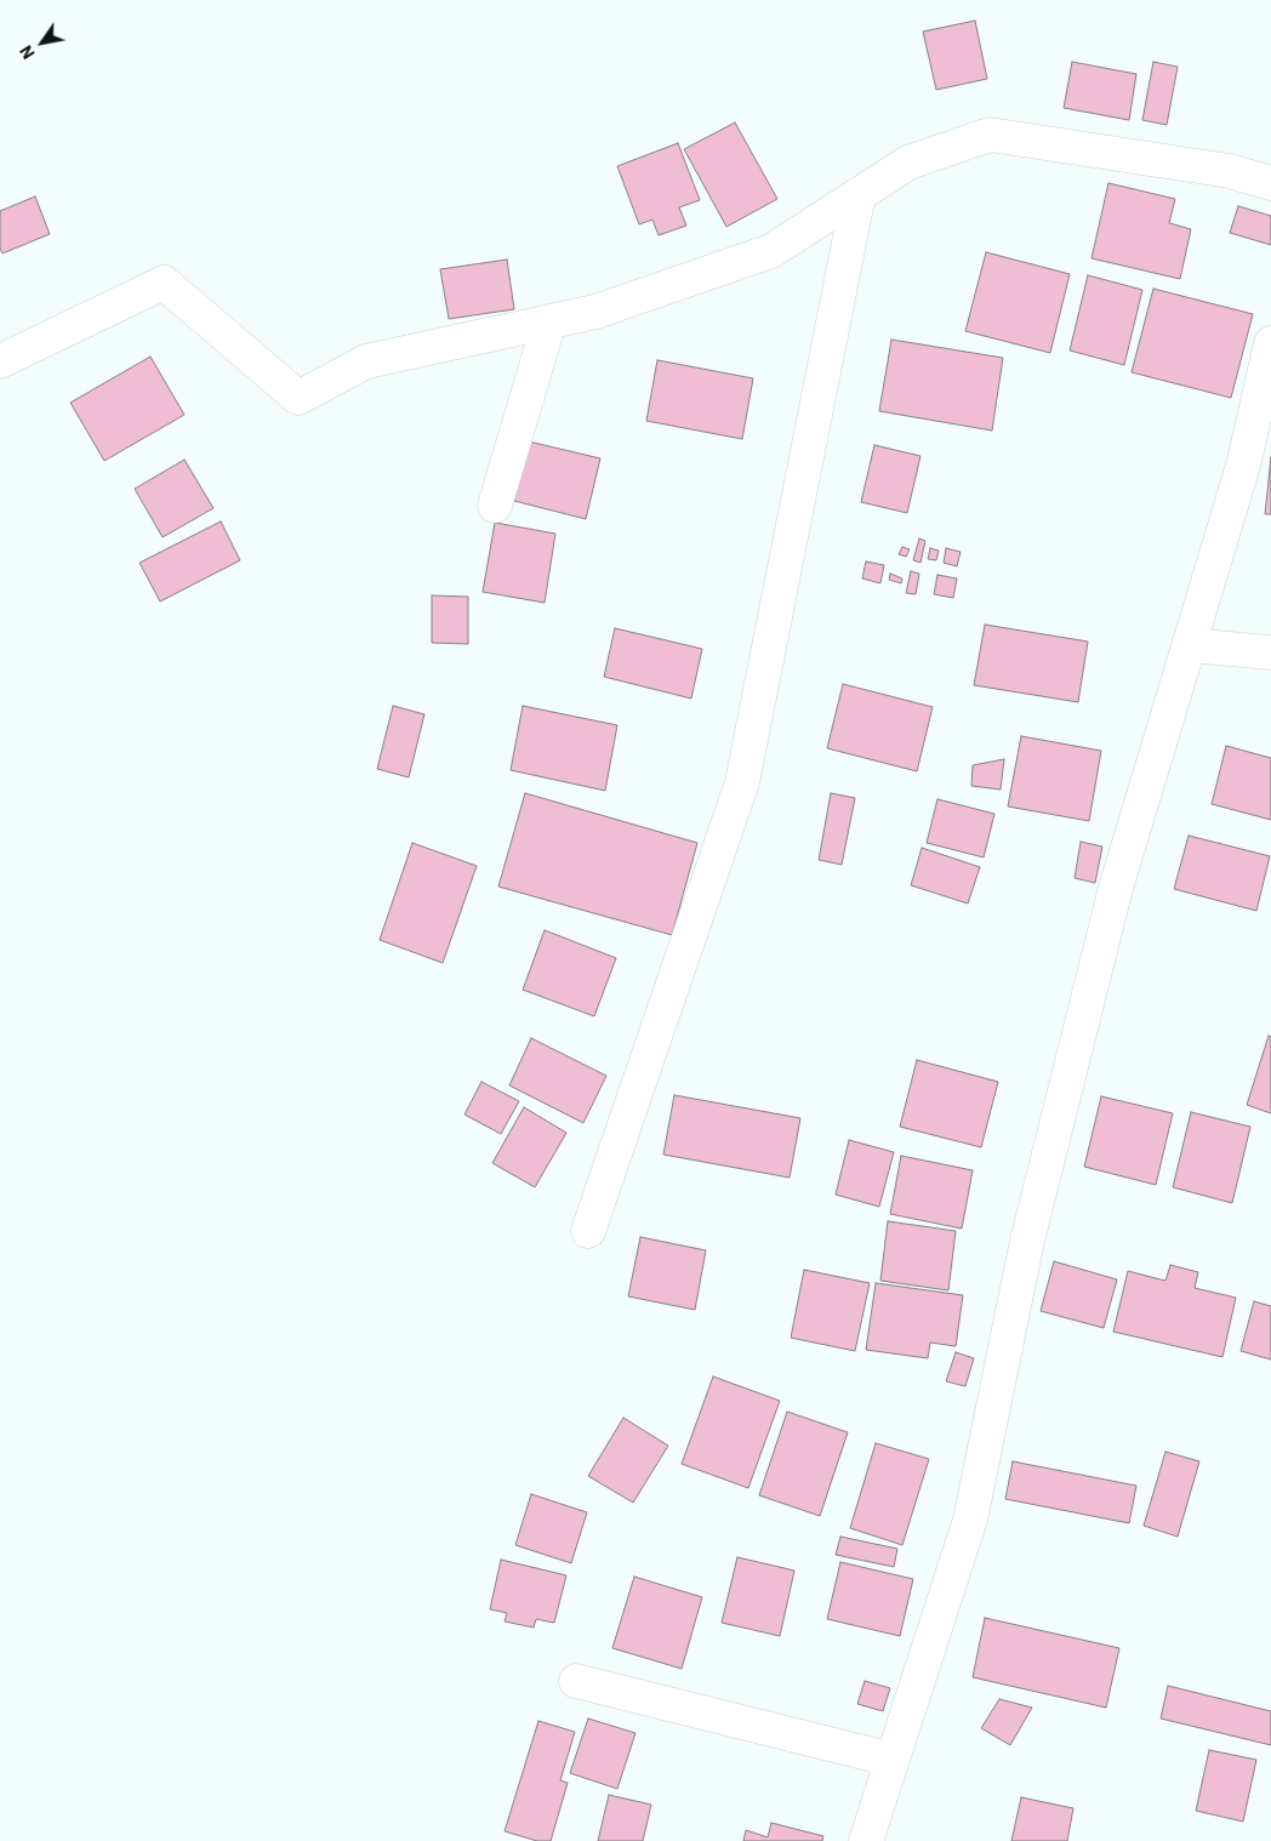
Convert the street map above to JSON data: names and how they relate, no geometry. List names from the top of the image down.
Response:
{
  "north": "bottom left"
}
